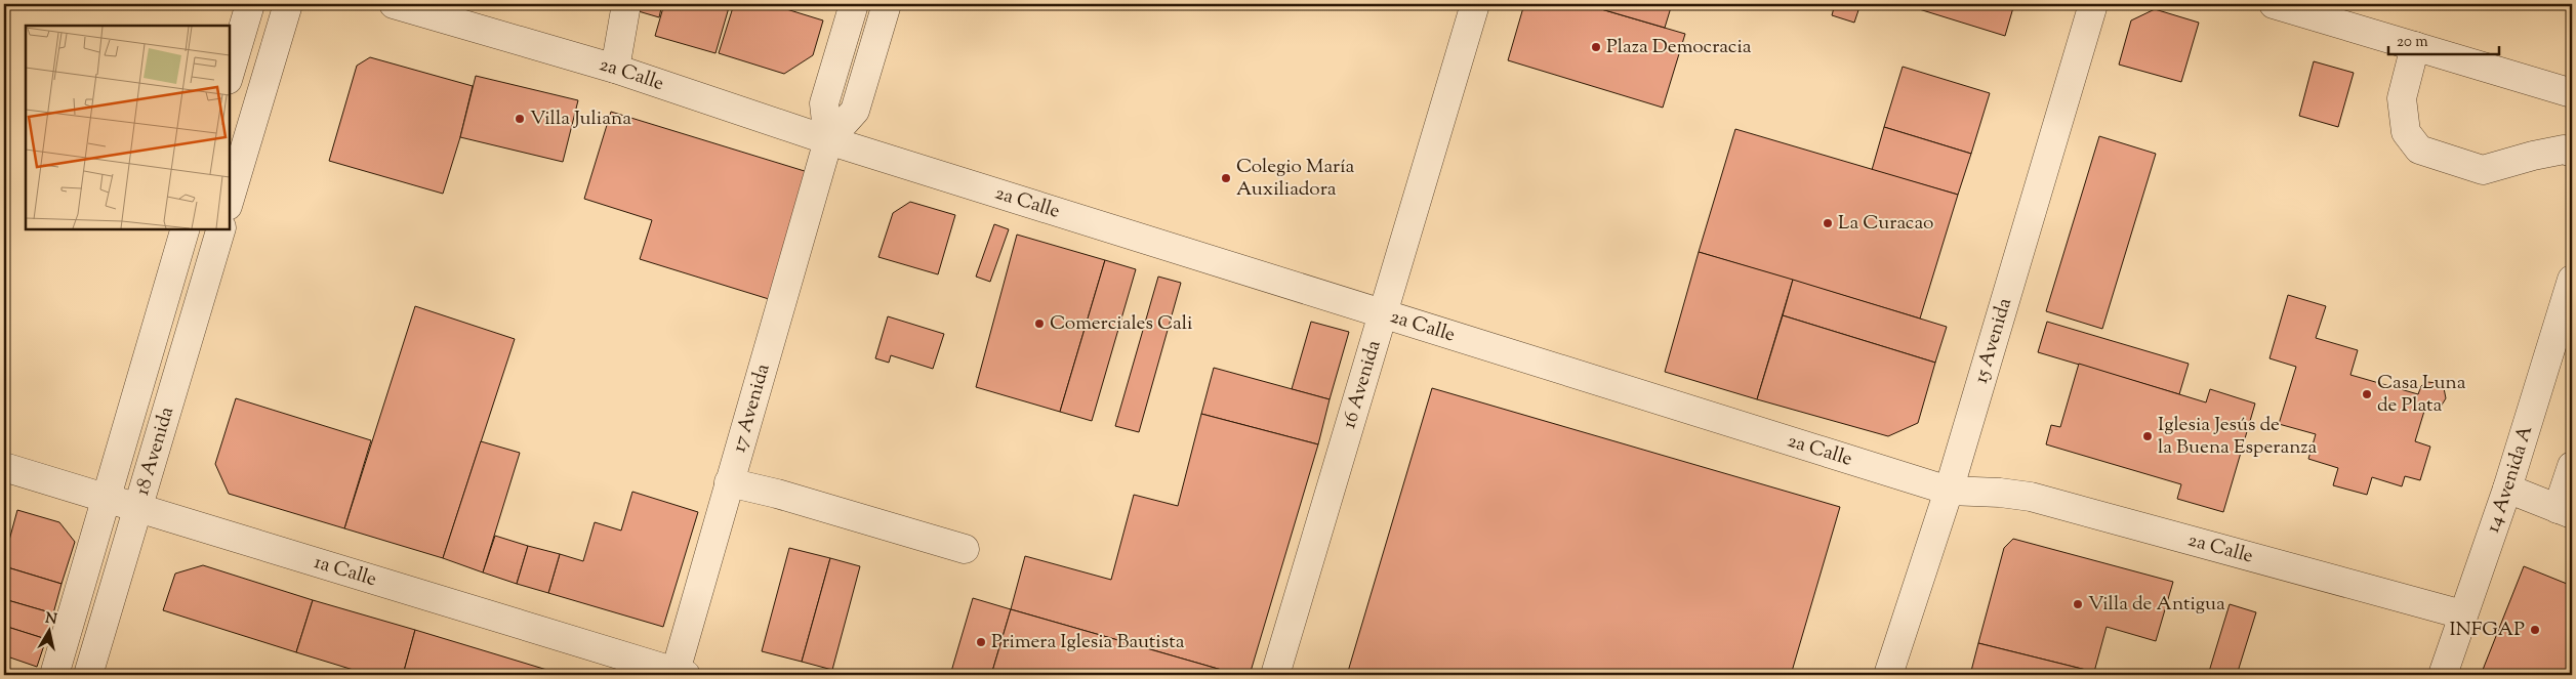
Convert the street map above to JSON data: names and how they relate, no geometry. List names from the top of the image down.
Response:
{
  "streets": {
    "street": [
      "2a Calle",
      "15 Avenida",
      "16 Avenida",
      "17 Avenida",
      "18 Avenida",
      "14 Avenida A",
      "1a Calle"
    ]
  },
  "crossings": [
    ["2a Calle", "15 Avenida"],
    ["2a Calle", "16 Avenida"],
    ["2a Calle", "17 Avenida"],
    ["2a Calle", "14 Avenida A"],
    ["17 Avenida", "1a Calle"],
    ["18 Avenida", "1a Calle"]
  ],
  "places": [
    "Plaza Democracia",
    "Villa Juliana",
    "Colegio María Auxiliadora",
    "La Curacao",
    "Comerciales Cali",
    "Casa Luna de Plata",
    "Iglesia Jesús de la Buena Esperanza",
    "Villa de Antigua",
    "INFGAP",
    "Primera Iglesia Bautista"
  ],
  "scale_bar": "20 m",
  "north": "top"
}
